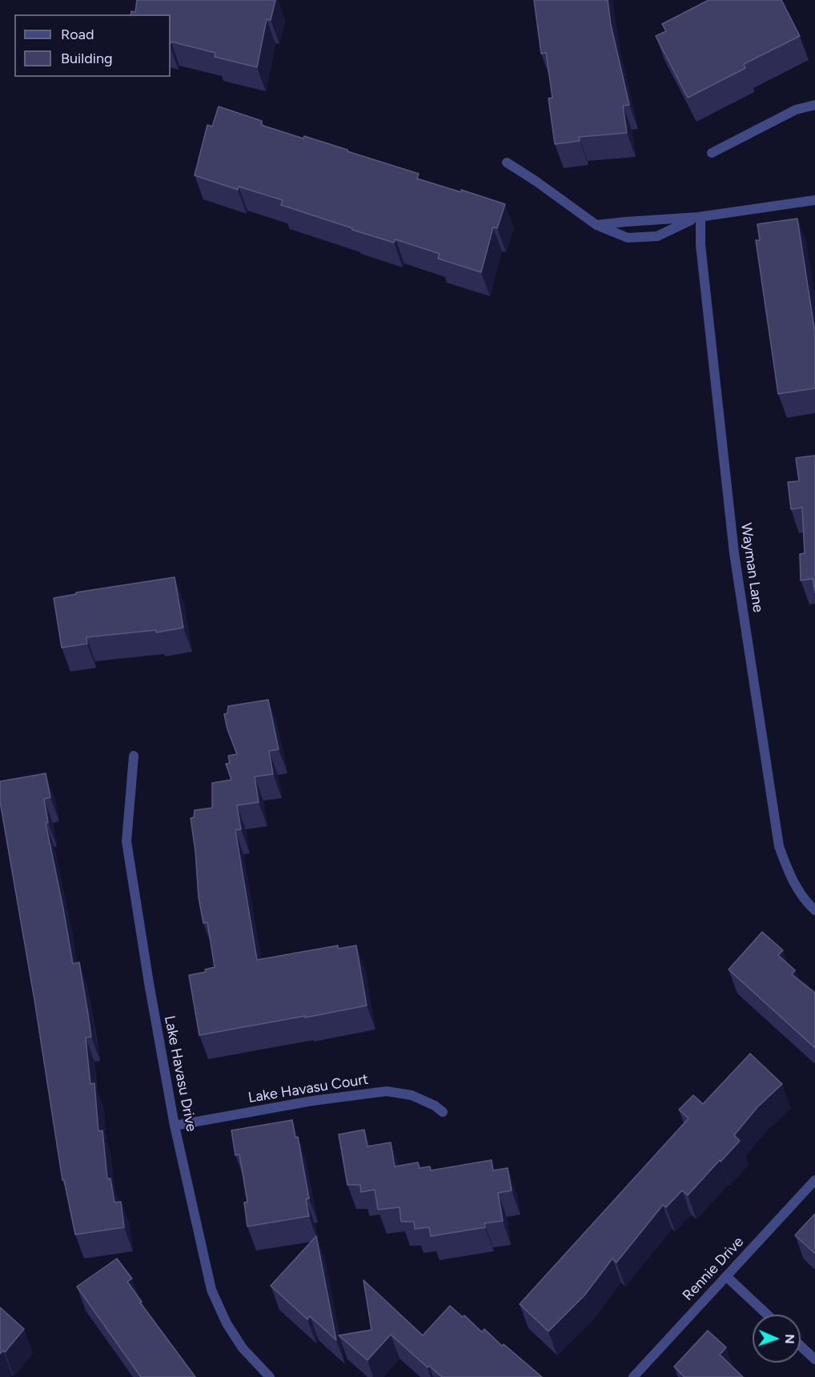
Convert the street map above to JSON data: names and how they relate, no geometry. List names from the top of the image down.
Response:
{
  "streets": {
    "street": [
      "Wayman Lane",
      "Lake Havasu Drive",
      "Lake Havasu Court",
      "Rennie Drive"
    ]
  },
  "crossings": [
    ["Lake Havasu Drive", "Lake Havasu Court"]
  ],
  "legend": ["Road", "Building"],
  "north": "right"
}
